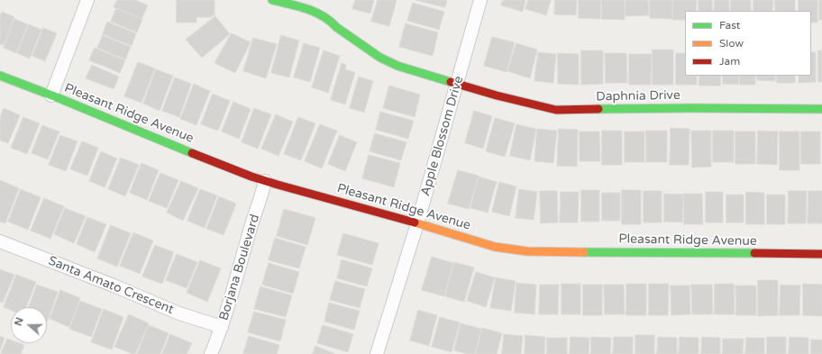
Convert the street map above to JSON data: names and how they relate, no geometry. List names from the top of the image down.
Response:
{
  "streets": {
    "street": [
      "Daphnia Drive",
      "Pleasant Ridge Avenue",
      "Apple Blossom Drive",
      "Borjana Boulevard",
      "Santa Amato Crescent"
    ]
  },
  "crossings": [
    ["Daphnia Drive", "Apple Blossom Drive"],
    ["Pleasant Ridge Avenue", "Apple Blossom Drive"],
    ["Pleasant Ridge Avenue", "Borjana Boulevard"],
    ["Borjana Boulevard", "Santa Amato Crescent"]
  ],
  "legend": ["Fast", "Slow", "Jam"],
  "north": "left"
}
